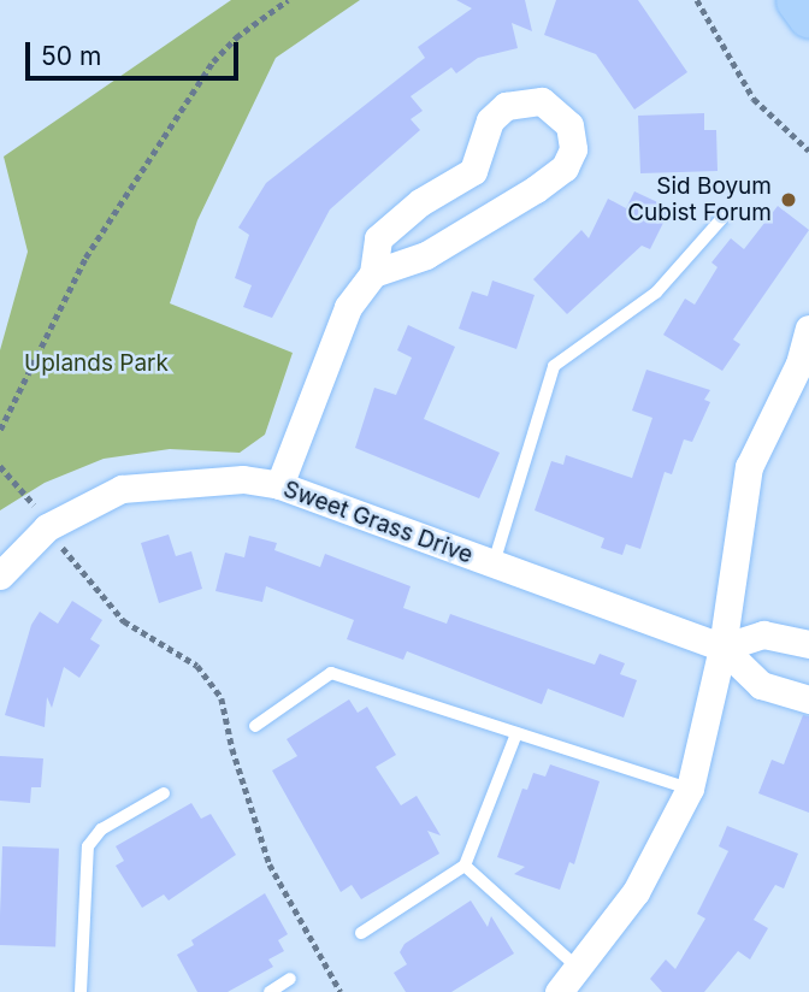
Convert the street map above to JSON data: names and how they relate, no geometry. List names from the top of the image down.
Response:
{
  "streets": {
    "street": ["Sweet Grass Drive"]
  },
  "parks": ["Uplands Park"],
  "places": ["Sid Boyum Cubist Forum"],
  "scale_bar": "50 m"
}
